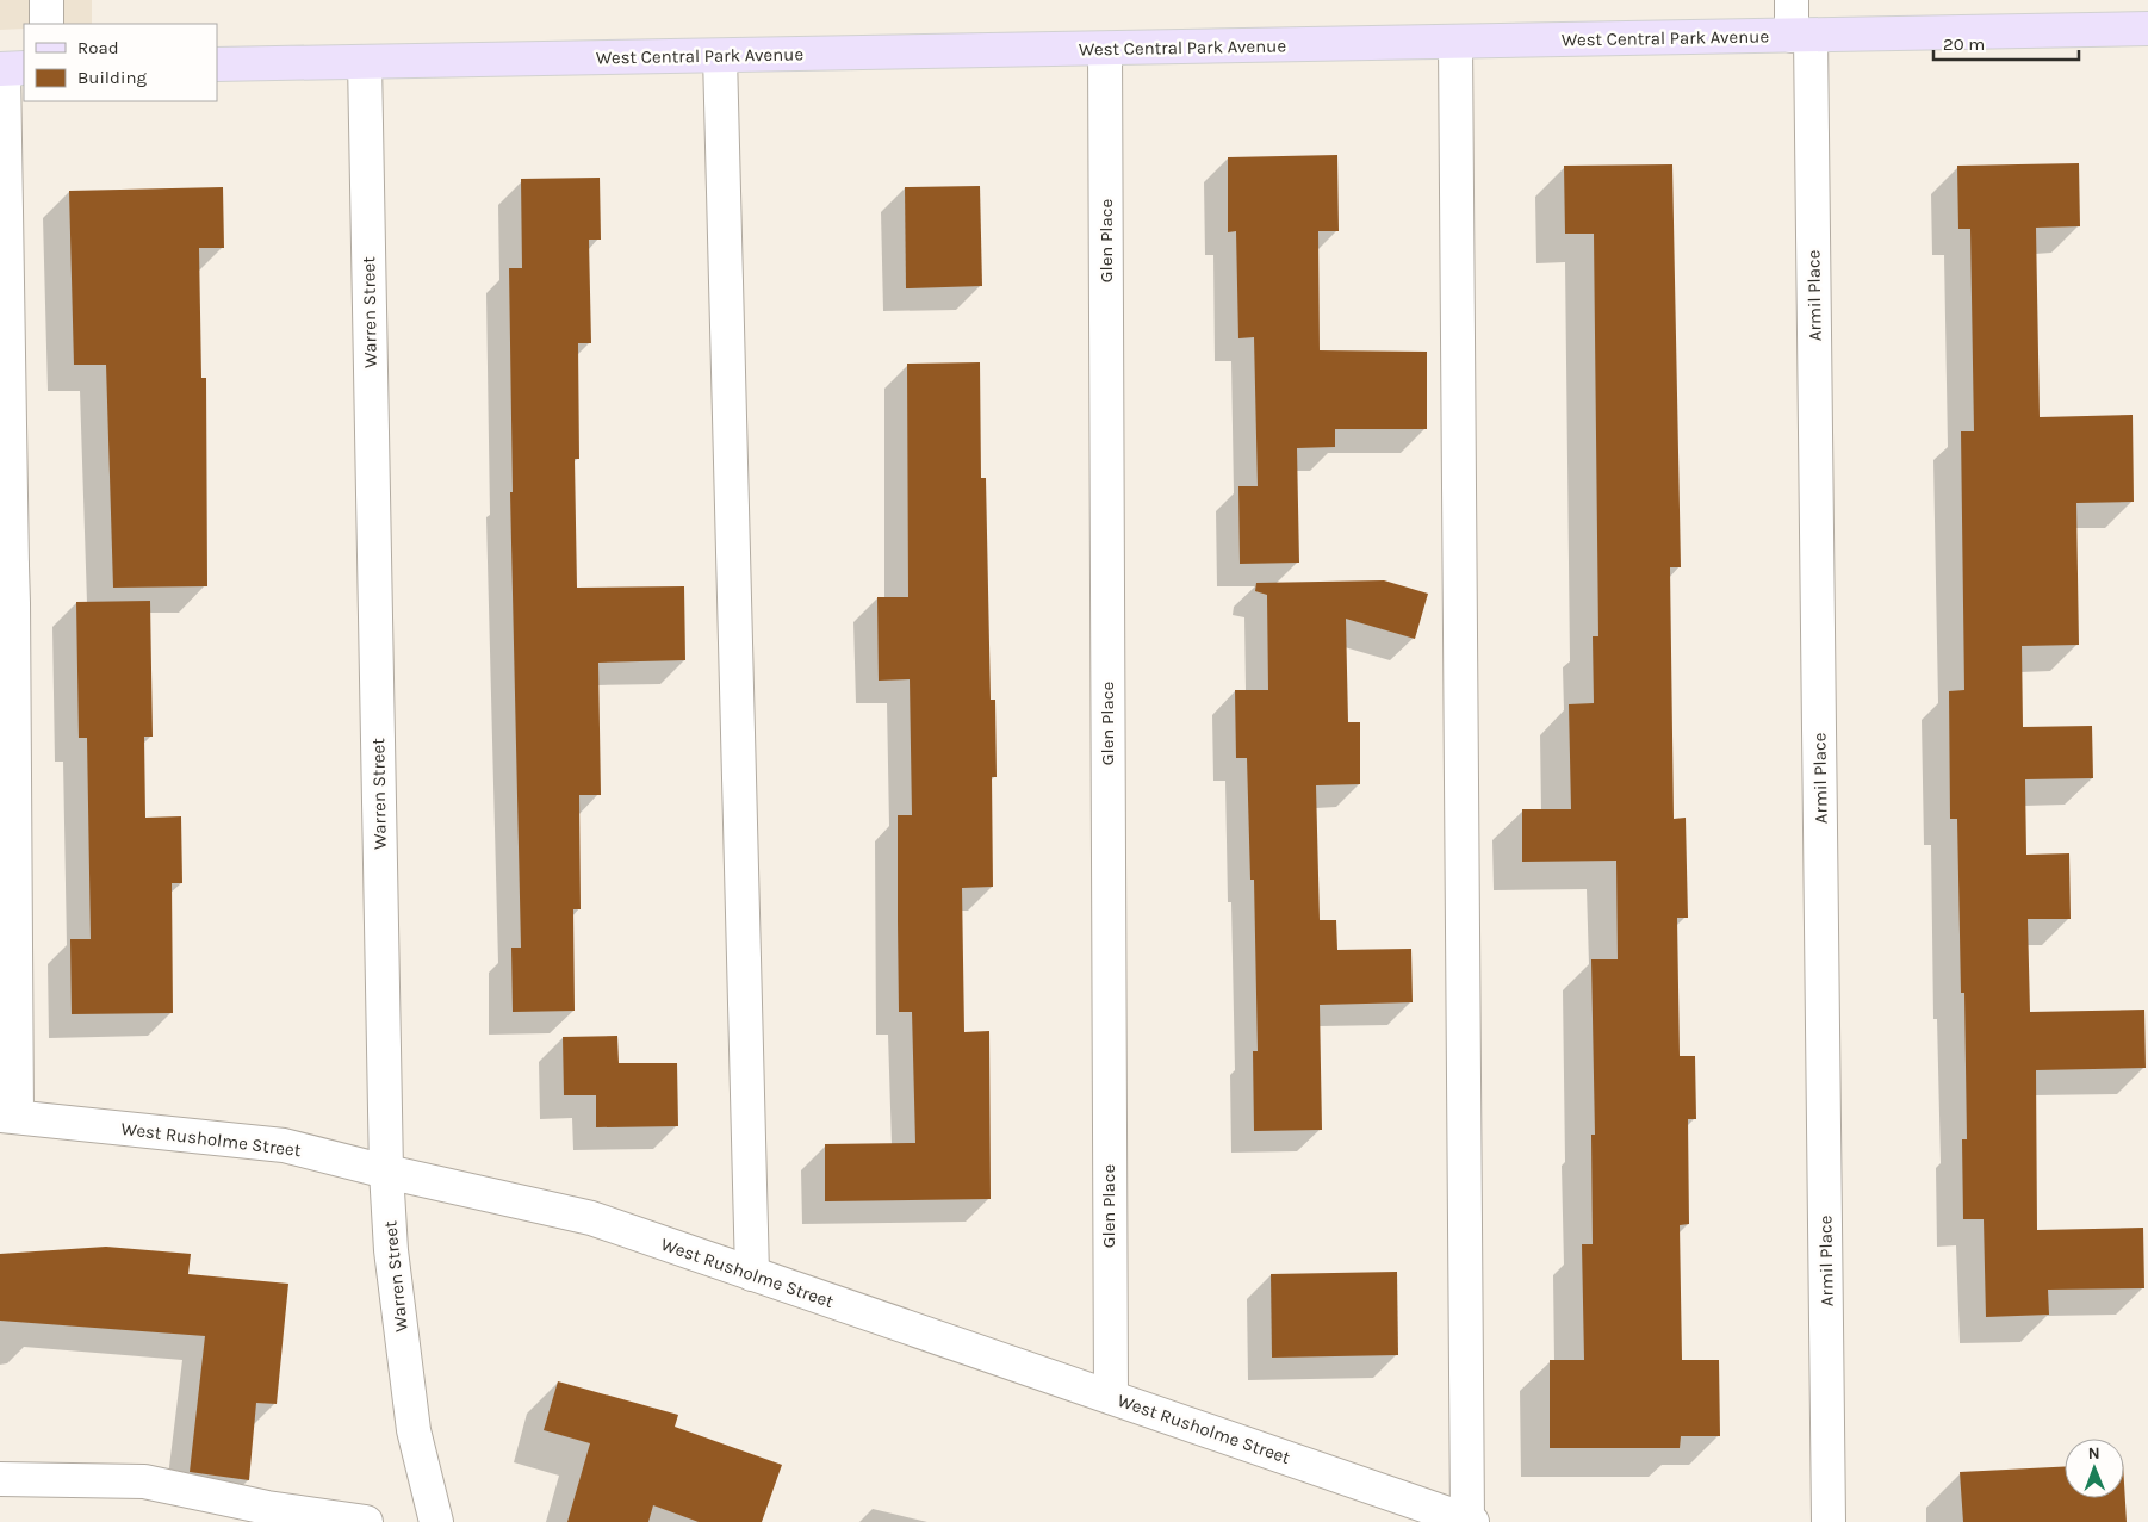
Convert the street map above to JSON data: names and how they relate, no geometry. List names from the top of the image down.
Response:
{
  "streets": {
    "main road": ["West Central Park Avenue"],
    "street": [
      "Glen Place",
      "Armil Place",
      "Warren Street",
      "West Rusholme Street"
    ]
  },
  "crossings": [
    ["West Central Park Avenue", "Glen Place"],
    ["West Central Park Avenue", "Armil Place"],
    ["West Central Park Avenue", "Warren Street"],
    ["Glen Place", "West Rusholme Street"],
    ["Warren Street", "West Rusholme Street"]
  ],
  "legend": ["Road", "Building"],
  "scale_bar": "20 m",
  "north": "top"
}
